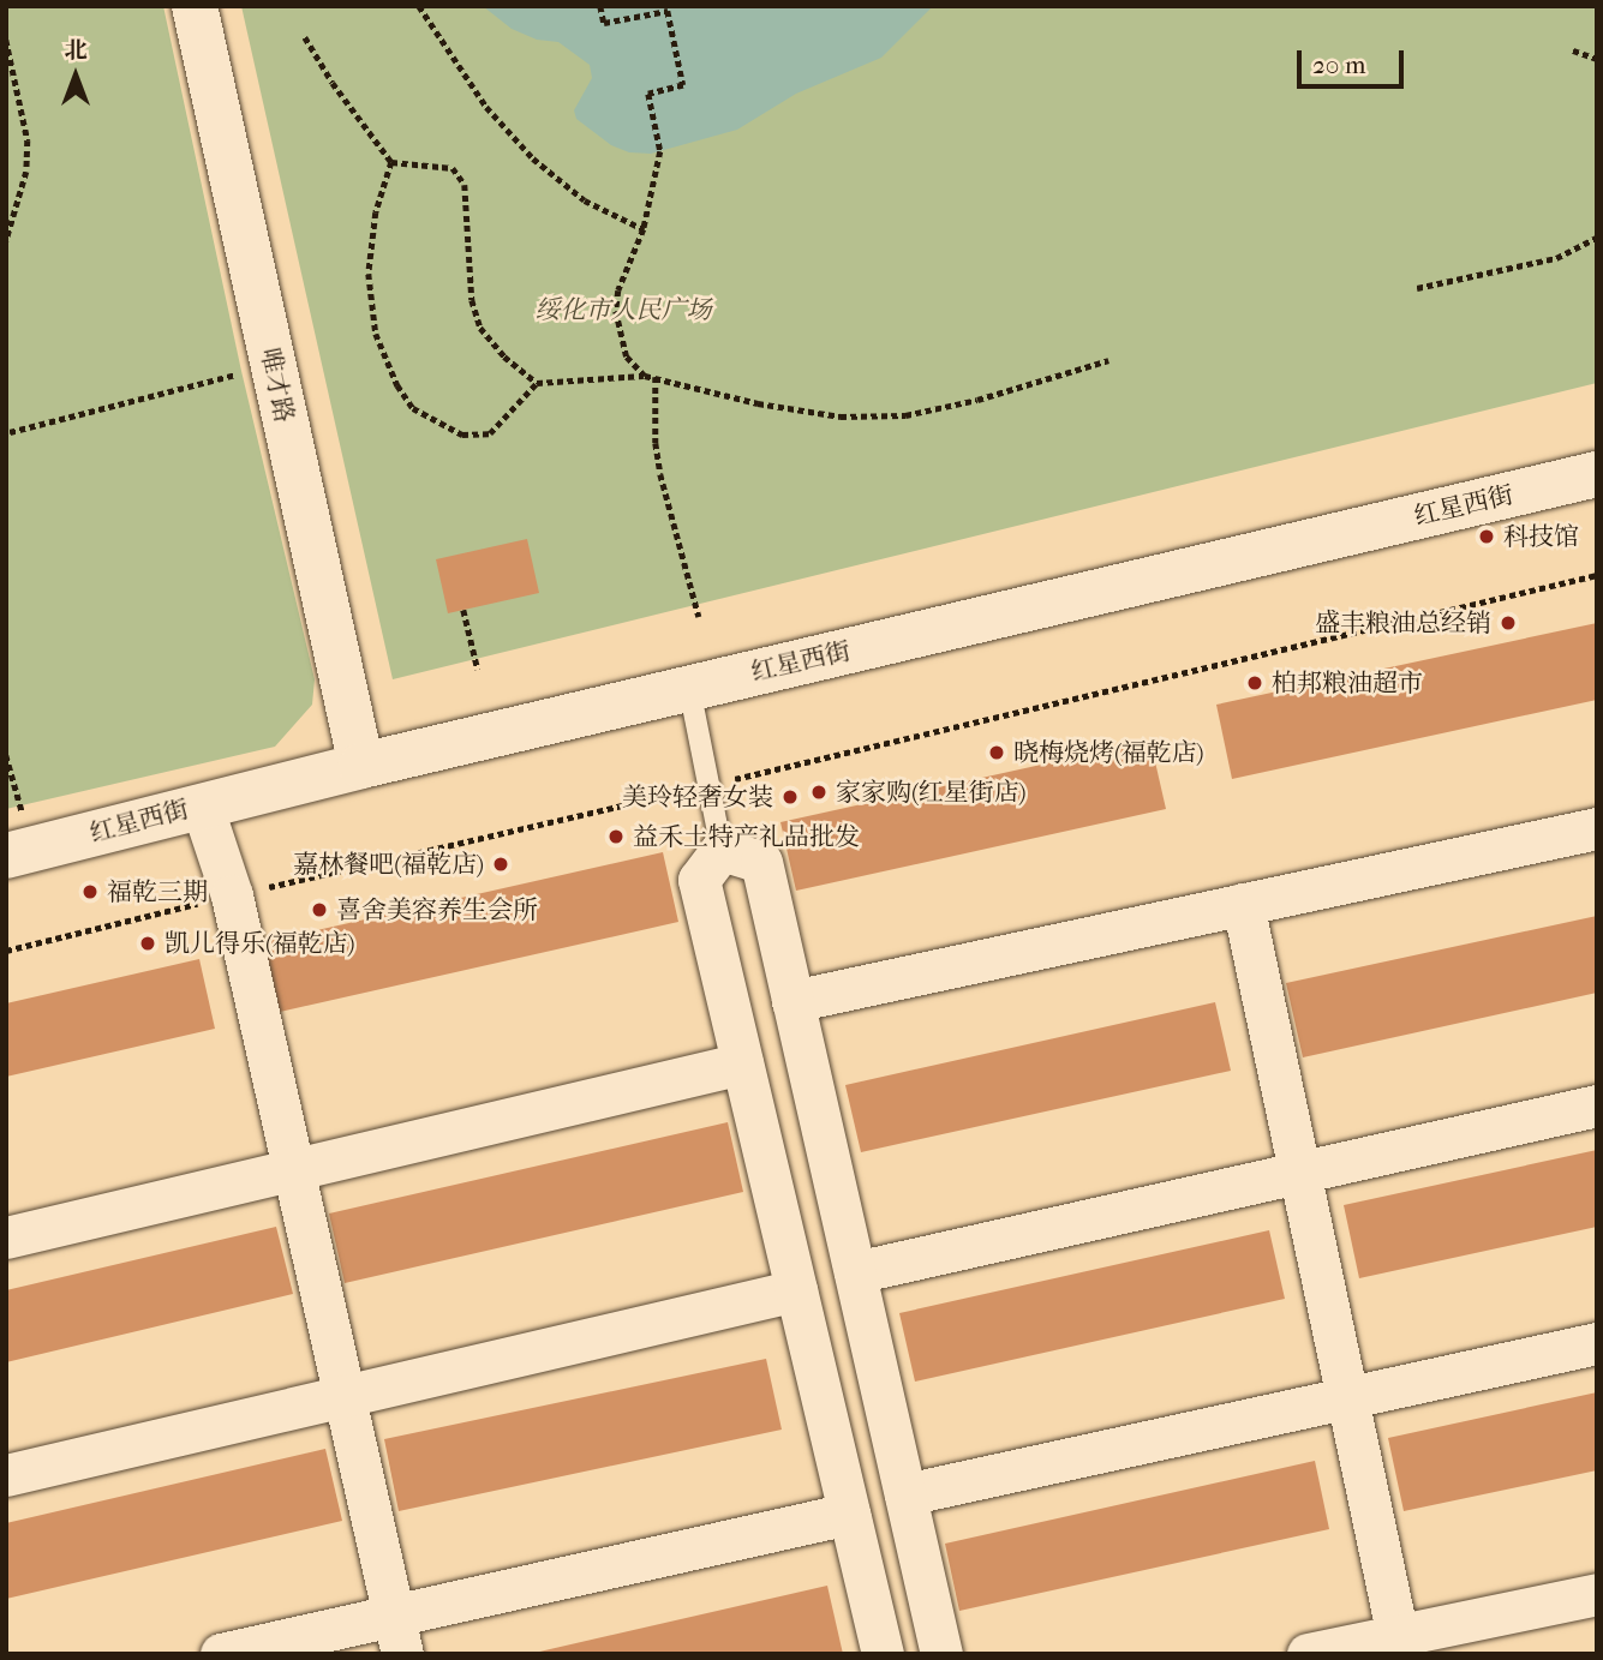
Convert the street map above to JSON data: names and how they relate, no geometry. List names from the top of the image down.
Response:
{
  "streets": {
    "main road": ["唯才路", "红星西街"]
  },
  "crossings": [
    ["唯才路", "红星西街"]
  ],
  "parks": ["绥化市人民广场"],
  "places": [
    "科技馆",
    "盛丰粮油总经销",
    "柏邦粮油超市",
    "晓梅烧烤(福乾店)",
    "家家购(红星街店)",
    "美玲轻奢女装",
    "益禾土特产礼品批发",
    "嘉林餐吧(福乾店)",
    "福乾三期",
    "喜舍美容养生会所",
    "凯儿得乐(福乾店)"
  ],
  "scale_bar": "20 m",
  "north": "top"
}
